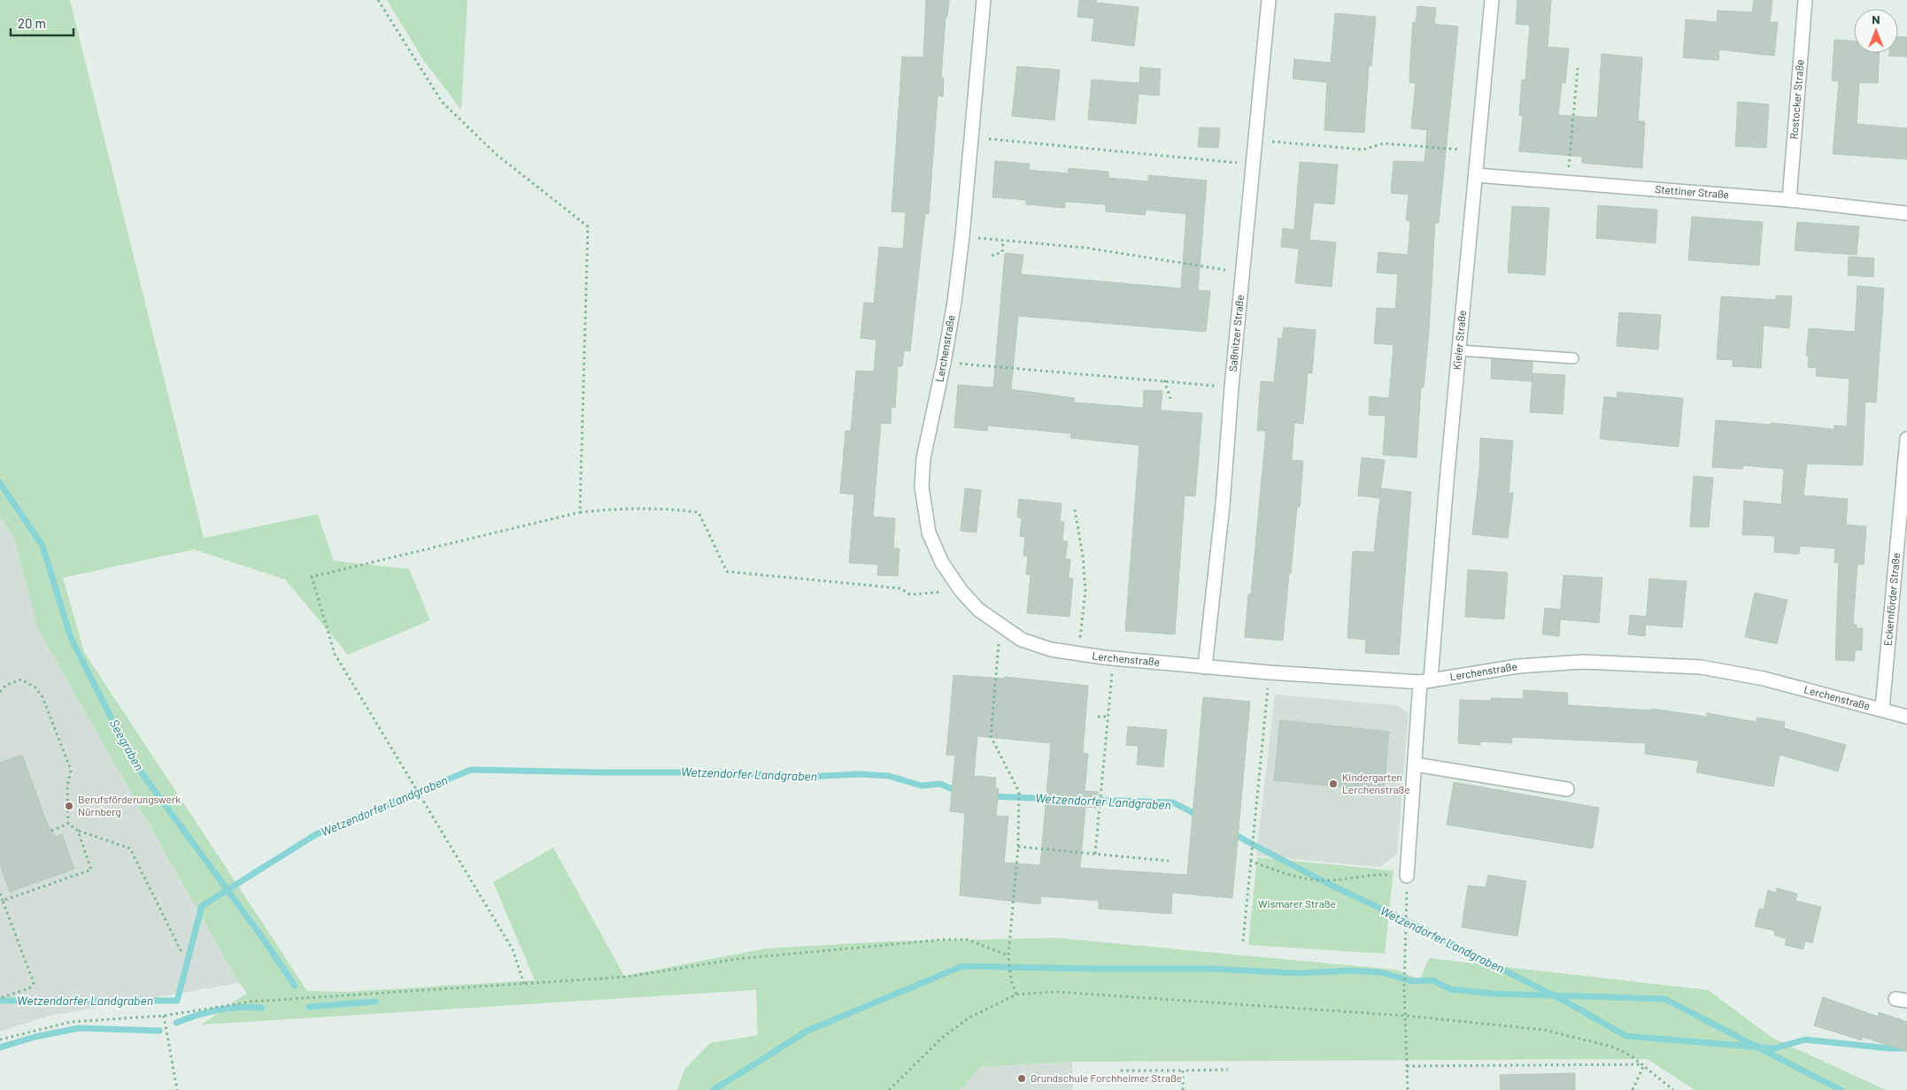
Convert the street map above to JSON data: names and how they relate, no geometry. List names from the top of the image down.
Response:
{
  "streets": {
    "street": [
      "Rostocker Straße",
      "Stettiner Straße",
      "Saßnitzer Straße",
      "Kieler Straße",
      "Lerchenstraße",
      "Eckernförder Straße"
    ]
  },
  "crossings": [
    ["Rostocker Straße", "Stettiner Straße"],
    ["Stettiner Straße", "Kieler Straße"],
    ["Saßnitzer Straße", "Lerchenstraße"],
    ["Kieler Straße", "Lerchenstraße"],
    ["Lerchenstraße", "Eckernförder Straße"]
  ],
  "water": ["Seegraben", "Wetzendorfer Landgraben"],
  "parks": ["Wismarer Straße"],
  "places": ["Kindergarten Lerchenstraße", "Berufsförderungswerk Nürnberg", "Grundschule Forchheimer Straße"],
  "scale_bar": "20 m",
  "north": "top"
}
